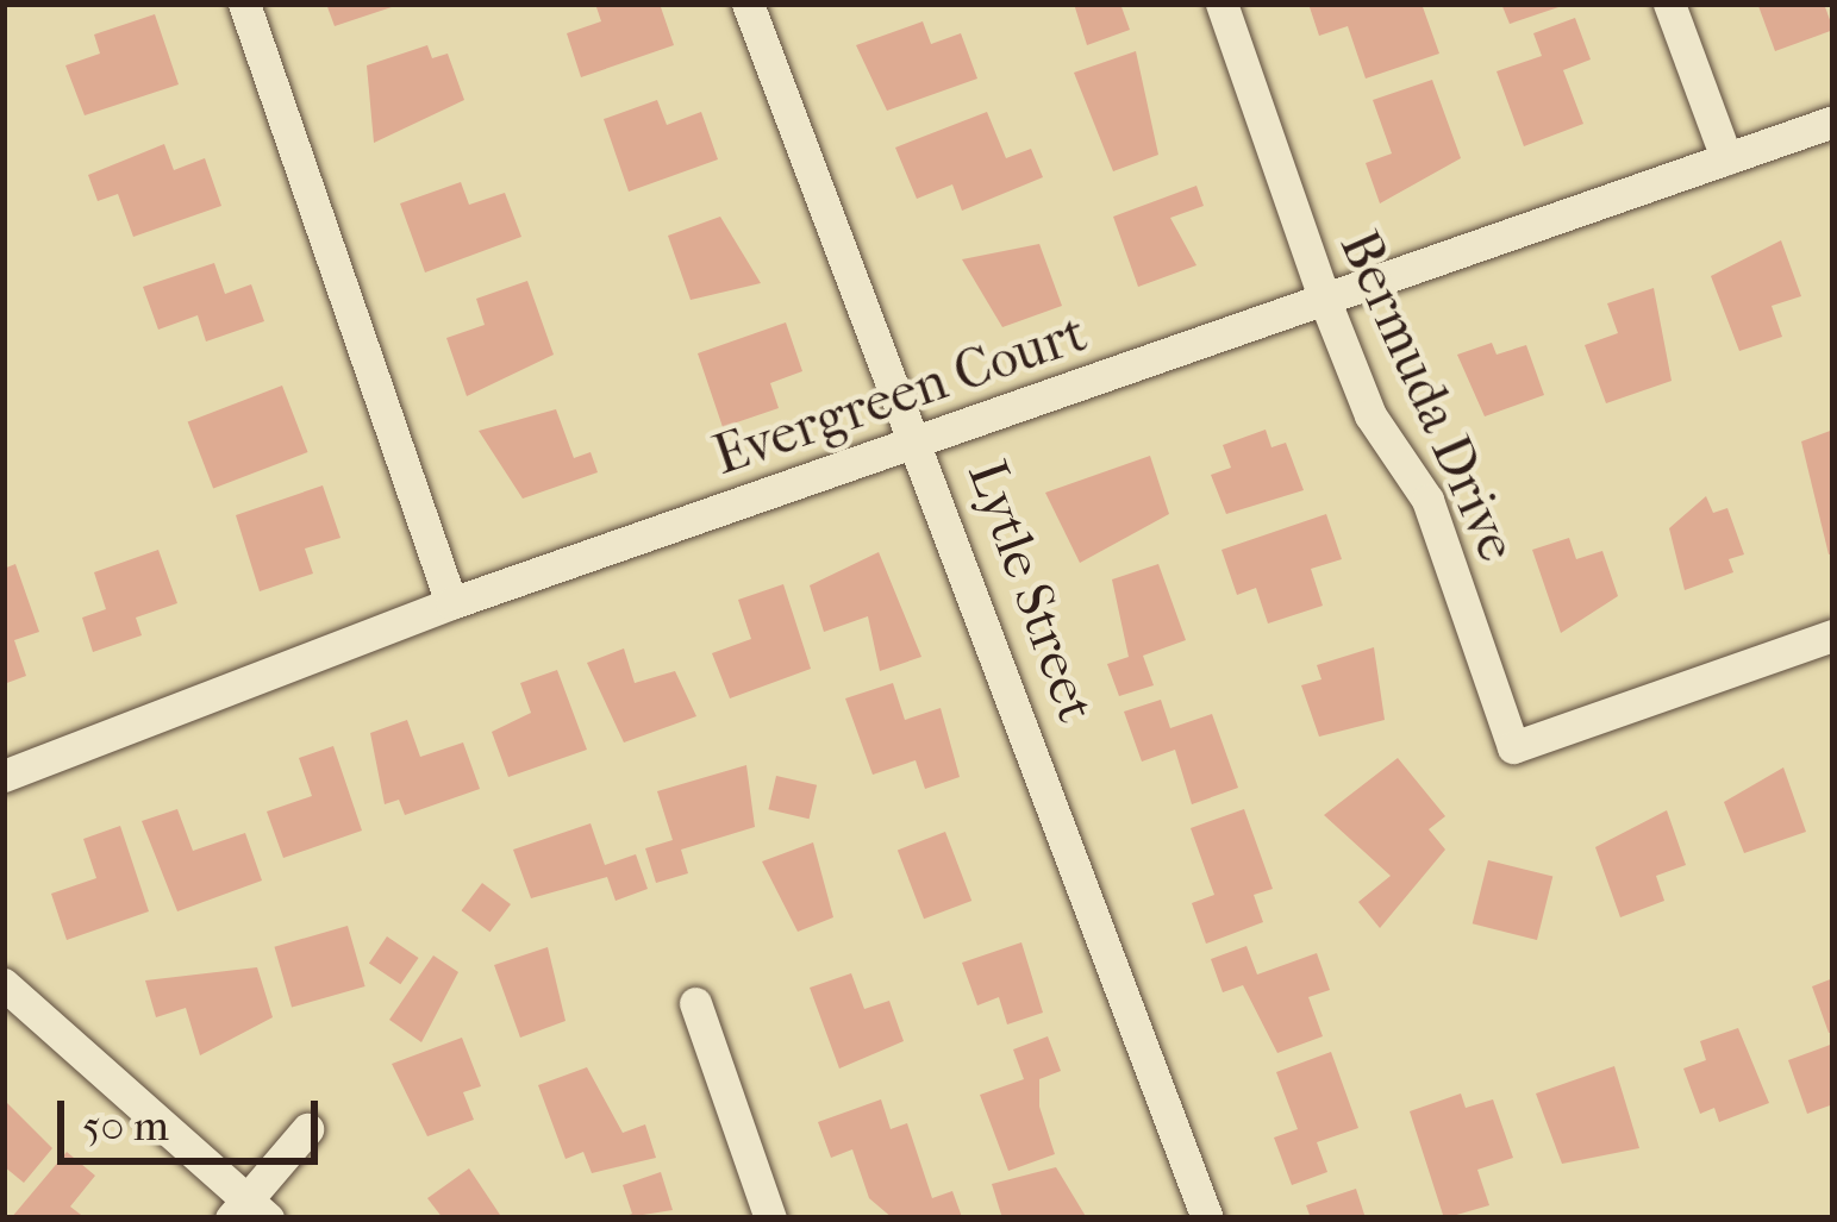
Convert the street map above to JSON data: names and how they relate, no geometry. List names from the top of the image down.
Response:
{
  "streets": {
    "street": ["Evergreen Court", "Bermuda Drive", "Lytle Street"]
  },
  "crossings": [
    ["Evergreen Court", "Bermuda Drive"],
    ["Evergreen Court", "Lytle Street"]
  ],
  "scale_bar": "50 m"
}
